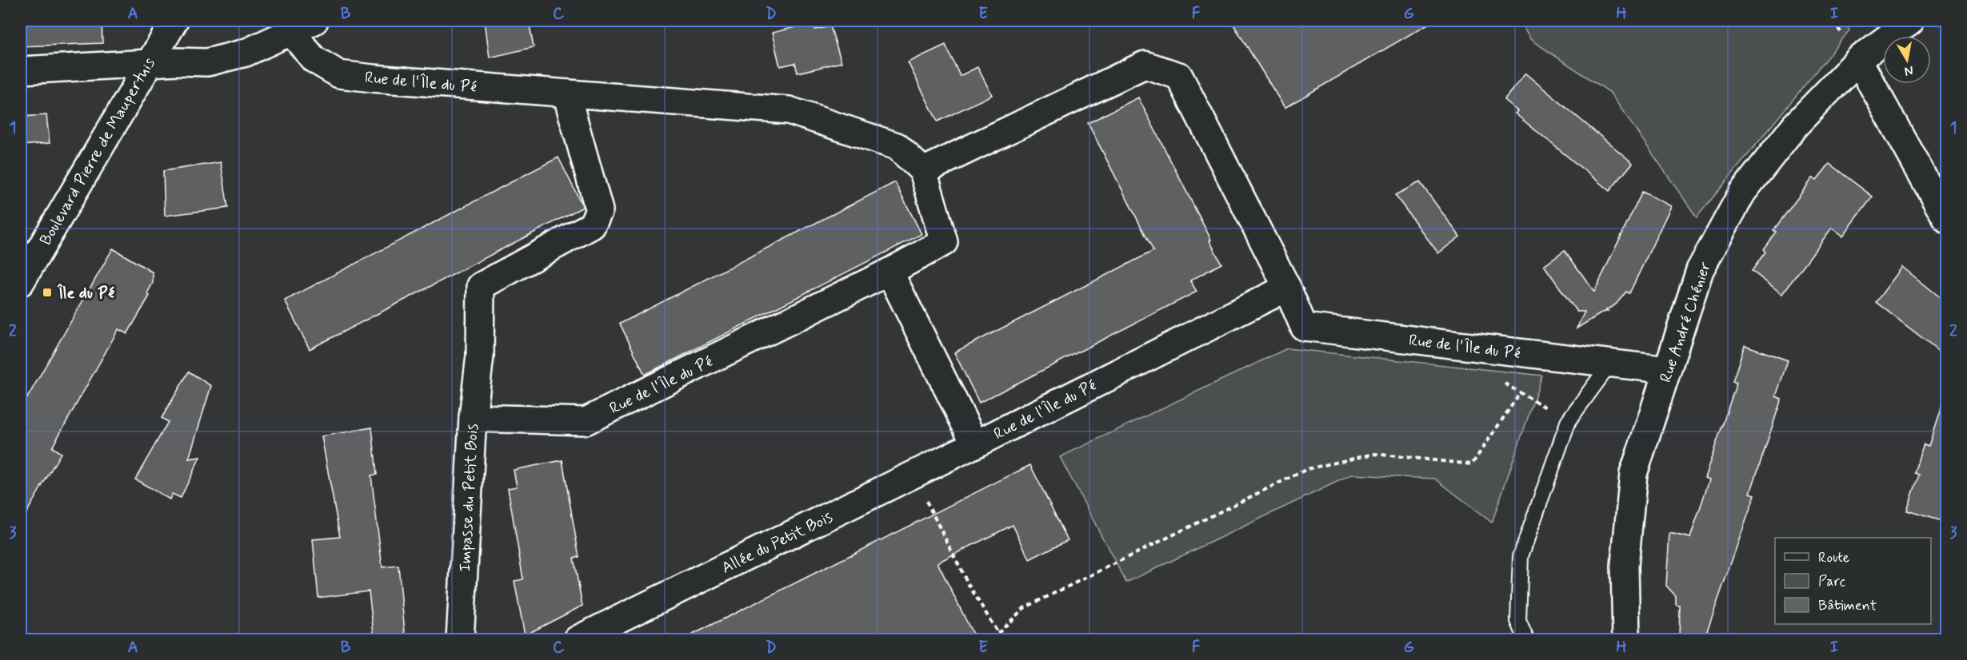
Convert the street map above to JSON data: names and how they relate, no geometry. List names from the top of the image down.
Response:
{
  "streets": {
    "street": [
      "Rue de l'Île du Pé",
      "Boulevard Pierre de Maupertuis",
      "Rue André Chénier",
      "Impasse du Petit Bois",
      "Allée du Petit Bois"
    ]
  },
  "crossings": [
    ["Rue de l'Île du Pé", "Rue André Chénier"],
    ["Rue de l'Île du Pé", "Impasse du Petit Bois"],
    ["Rue de l'Île du Pé", "Allée du Petit Bois"]
  ],
  "places": {
    "transit": ["Île du Pé"]
  },
  "legend": ["Route", "Parc", "Bâtiment"],
  "north": "bottom",
  "grid": {
    "columns": [
      "A",
      "B",
      "C",
      "D",
      "E",
      "F",
      "G",
      "H",
      "I"
    ],
    "rows": ["1", "2", "3"]
  }
}
